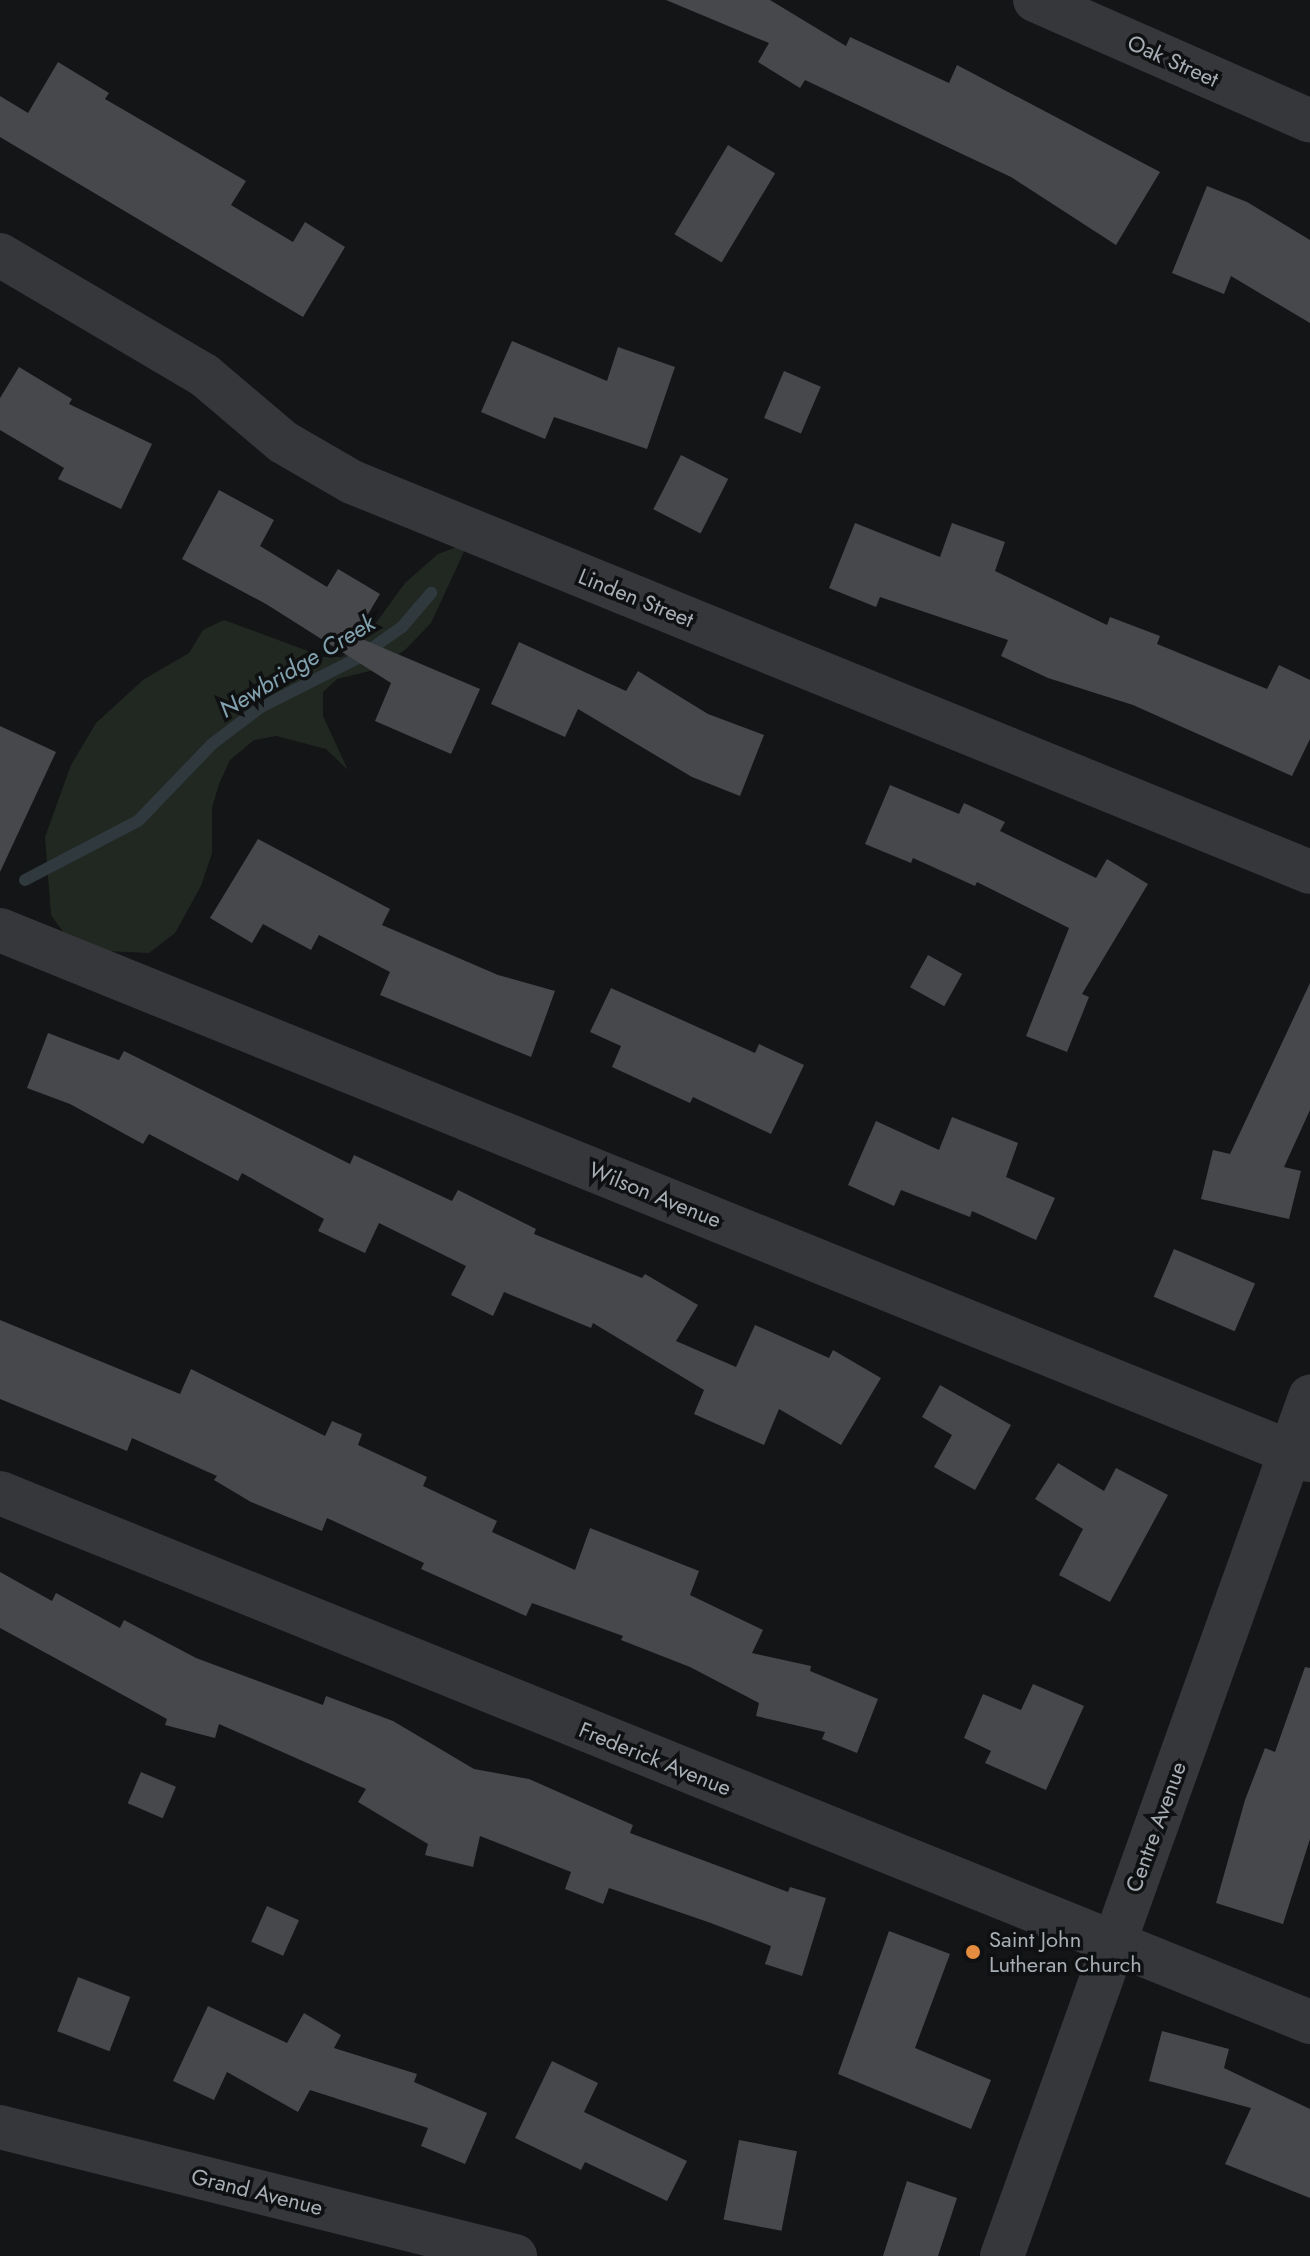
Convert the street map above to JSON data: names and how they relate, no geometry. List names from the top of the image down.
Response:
{
  "streets": {
    "street": [
      "Oak Street",
      "Linden Street",
      "Wilson Avenue",
      "Frederick Avenue",
      "Centre Avenue",
      "Grand Avenue"
    ]
  },
  "crossings": [
    ["Wilson Avenue", "Centre Avenue"],
    ["Frederick Avenue", "Centre Avenue"]
  ],
  "water": ["Newbridge Creek"],
  "places": ["Saint John Lutheran Church"]
}
